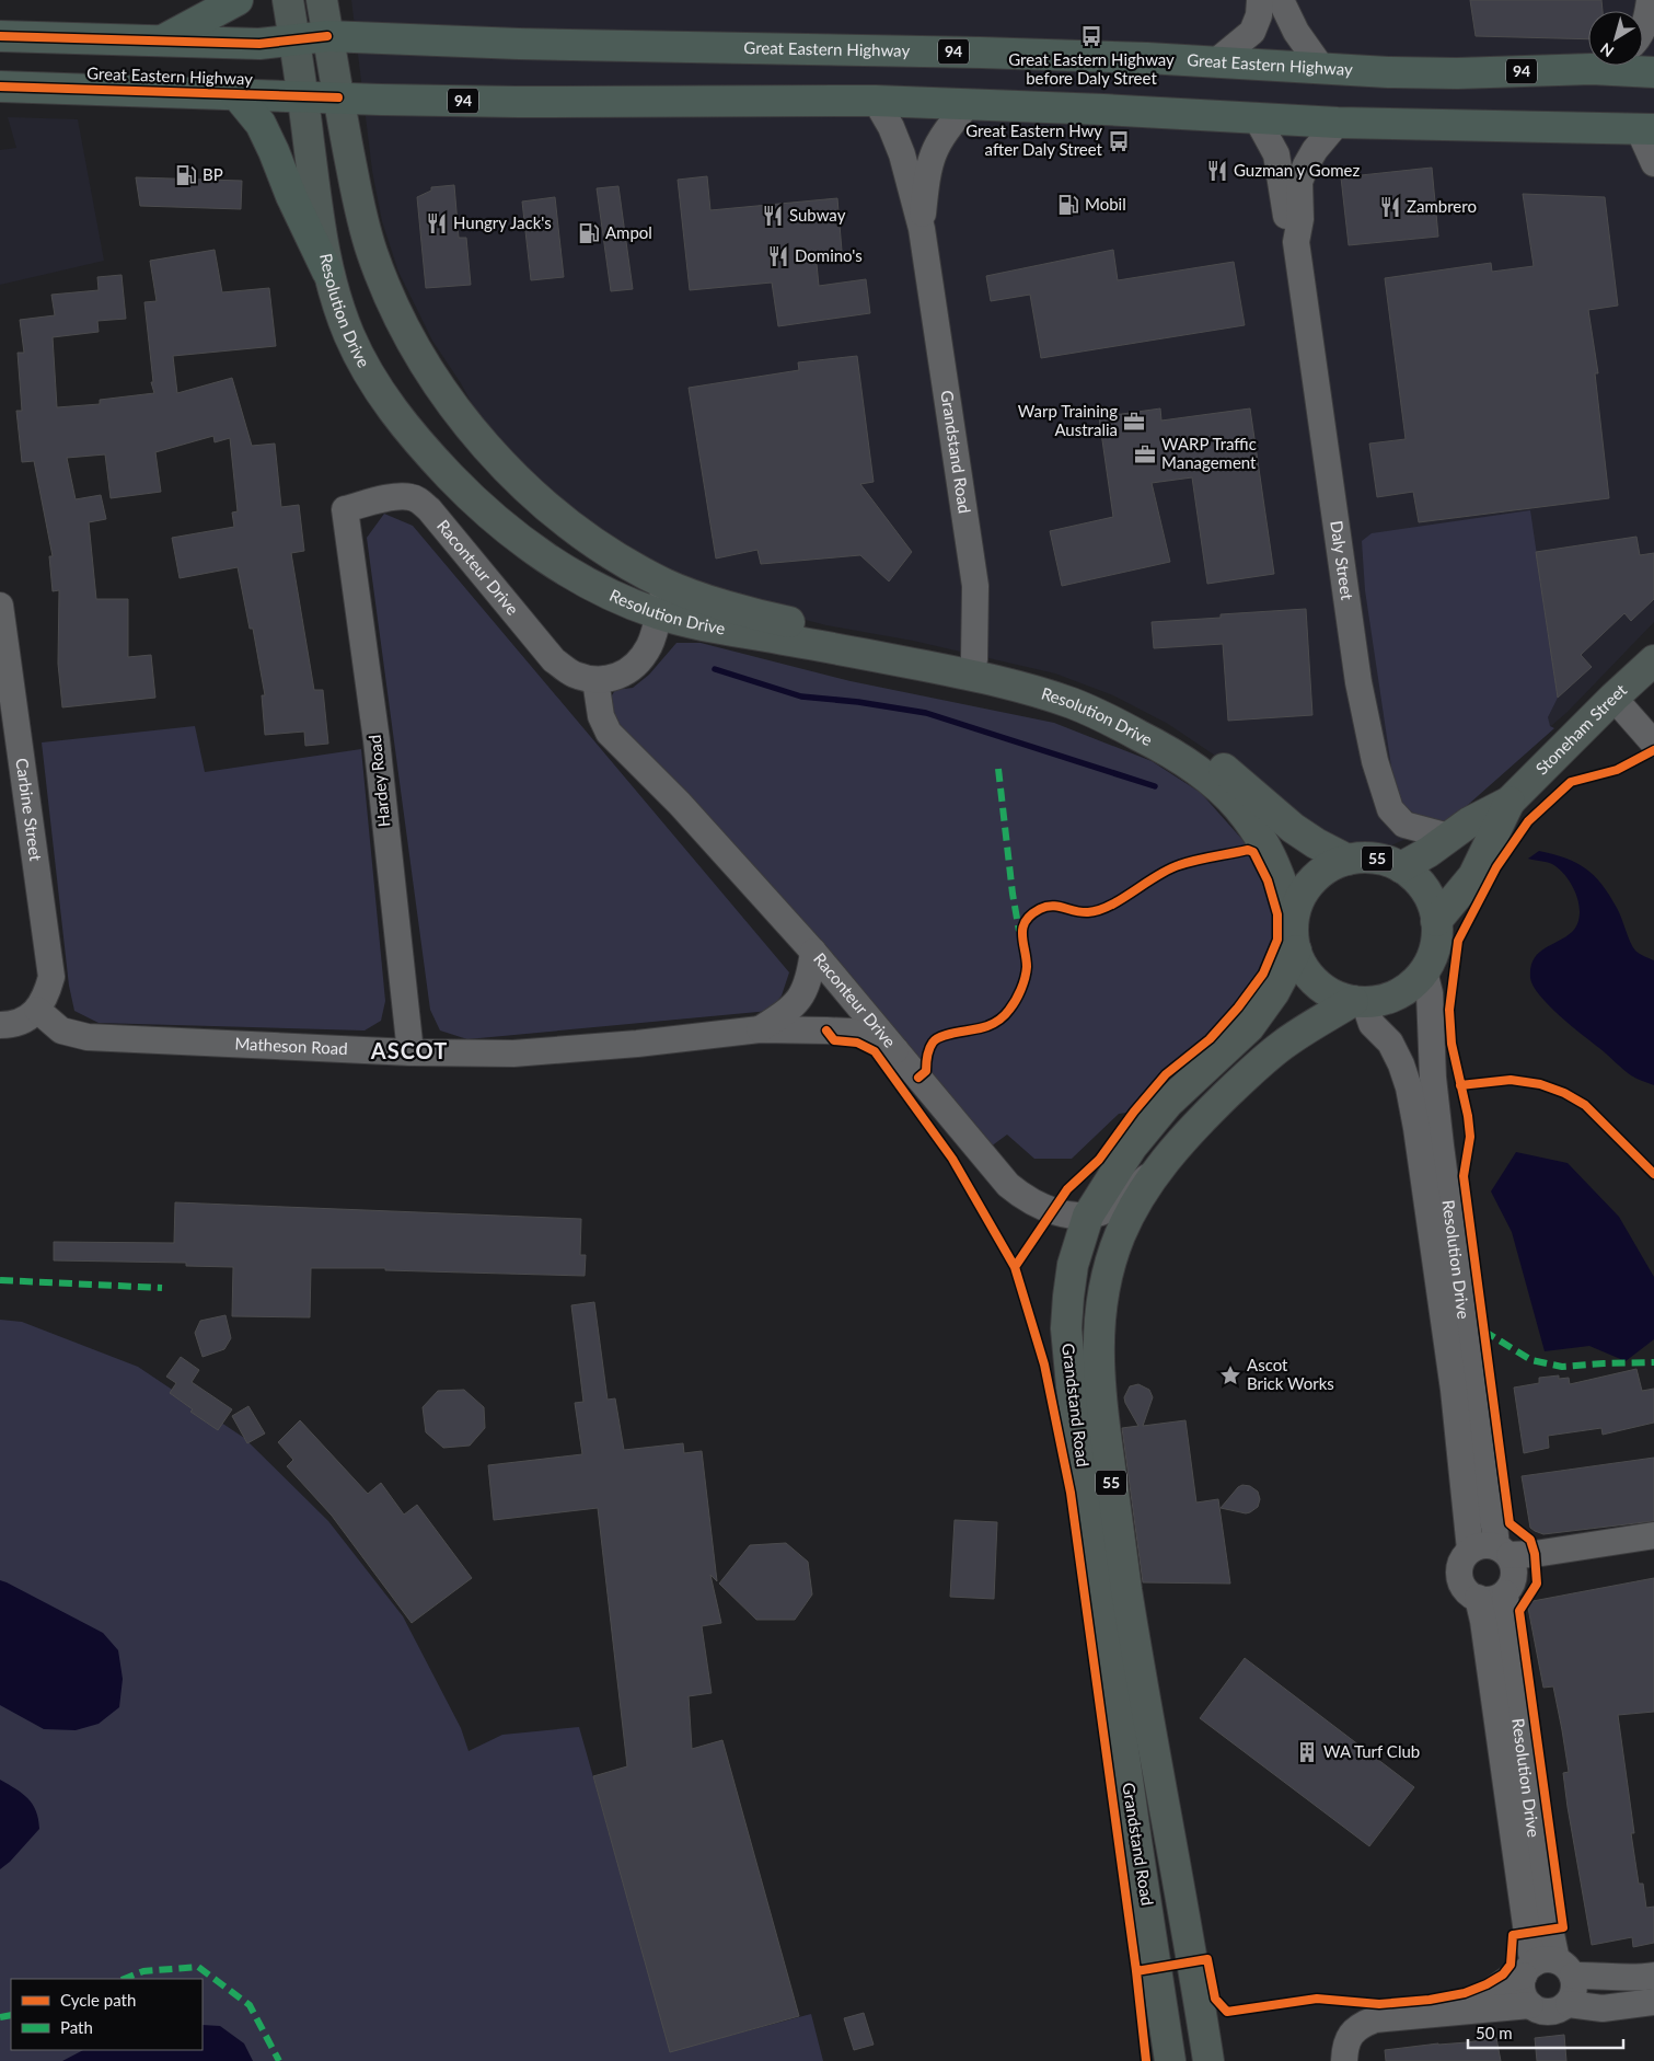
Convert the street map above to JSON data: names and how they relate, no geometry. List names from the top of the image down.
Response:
{
  "streets": {
    "highway": ["Great Eastern Highway", "94"],
    "main road": [
      "Resolution Drive",
      "Grandstand Road",
      "Stoneham Street",
      "55"
    ],
    "street": [
      "Daly Street",
      "Raconteur Drive",
      "Hardey Road",
      "Carbine Street",
      "Matheson Road"
    ]
  },
  "crossings": [
    ["Great Eastern Highway", "Resolution Drive"],
    ["Great Eastern Highway", "Grandstand Road"],
    ["Great Eastern Highway", "Daly Street"],
    ["Resolution Drive", "Grandstand Road"],
    ["Resolution Drive", "Stoneham Street"],
    ["Resolution Drive", "55"],
    ["Grandstand Road", "Raconteur Drive"],
    ["Grandstand Road", "Stoneham Street"],
    ["Grandstand Road", "55"],
    ["Daly Street", "Stoneham Street"],
    ["Raconteur Drive", "Hardey Road"],
    ["Raconteur Drive", "Matheson Road"],
    ["Stoneham Street", "55"],
    ["Hardey Road", "Matheson Road"],
    ["Carbine Street", "Matheson Road"]
  ],
  "districts": ["ASCOT"],
  "places": {
    "bus stop": ["Great Eastern Highway before Daly Street", "Great Eastern Hwy after Daly Street"],
    "restaurant": [
      "Guzman y Gomez",
      "Zambrero",
      "Subway",
      "Hungry Jack's",
      "Domino's"
    ],
    "fuel station": ["BP", "Mobil", "Ampol"],
    "office": ["Warp Training Australia", "WARP Traffic Management"],
    "place": ["Ascot Brick Works"],
    "building": ["WA Turf Club"]
  },
  "legend": ["Cycle path", "Path"],
  "scale_bar": "50 m",
  "north": "bottom left"
}
